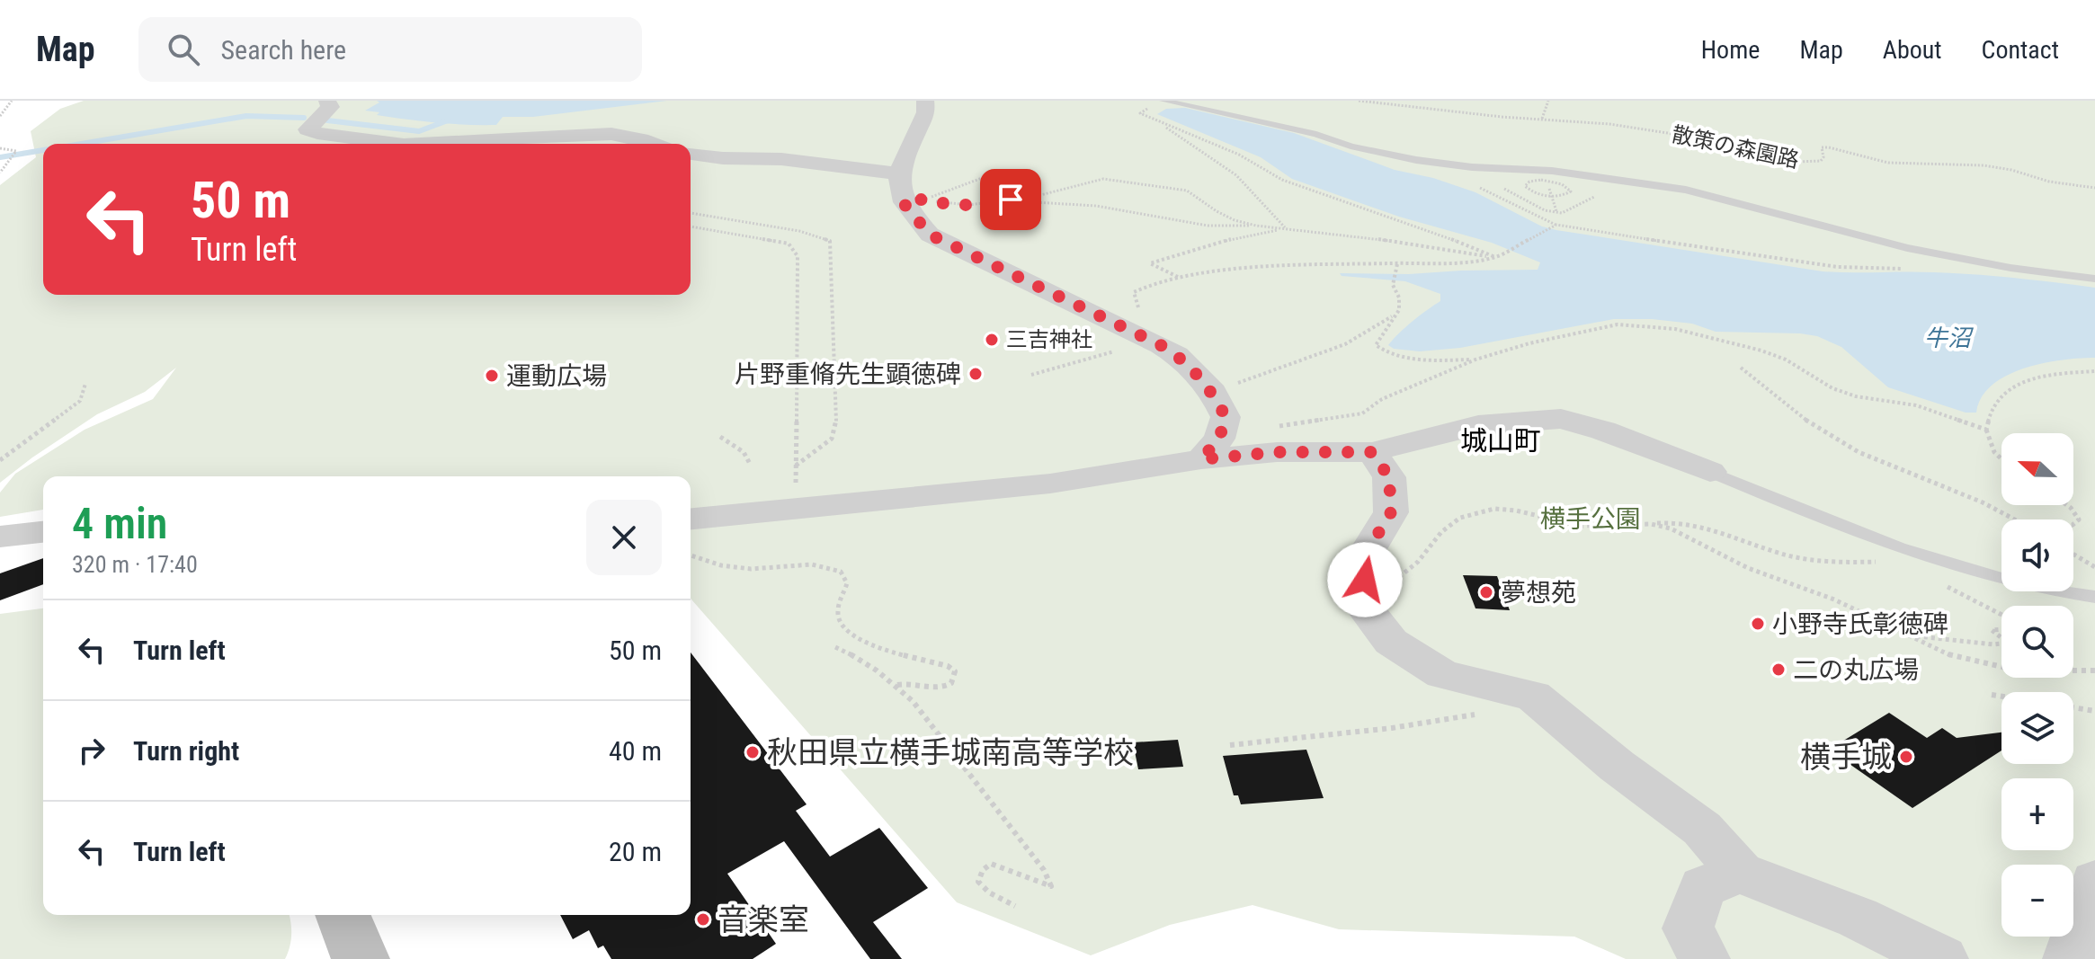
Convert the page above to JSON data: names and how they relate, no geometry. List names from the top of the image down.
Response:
{
  "streets": {
    "path": ["散策の森園路"]
  },
  "districts": ["城山町"],
  "water": ["牛沼"],
  "parks": ["横手公園"],
  "places": [
    "三吉神社",
    "片野重脩先生顕徳碑",
    "運動広場",
    "夢想苑",
    "小野寺氏彰徳碑",
    "二の丸広場",
    "秋田県立横手城南高等学校",
    "横手城",
    "音楽室"
  ],
  "north": "left",
  "page": {
    "header": "Map",
    "search": "Search here",
    "nav": [
      "Home",
      "Map",
      "About",
      "Contact"
    ],
    "turn": ["50 m", "Turn left"],
    "map_buttons": ["+", "−"],
    "heading": ["4 min", "320 m · 17:40"],
    "list": [
      {
        "name": "Turn left",
        "value": "50 m"
      },
      {
        "name": "Turn right",
        "value": "40 m"
      },
      {
        "name": "Turn left",
        "value": "20 m"
      }
    ]
  }
}
